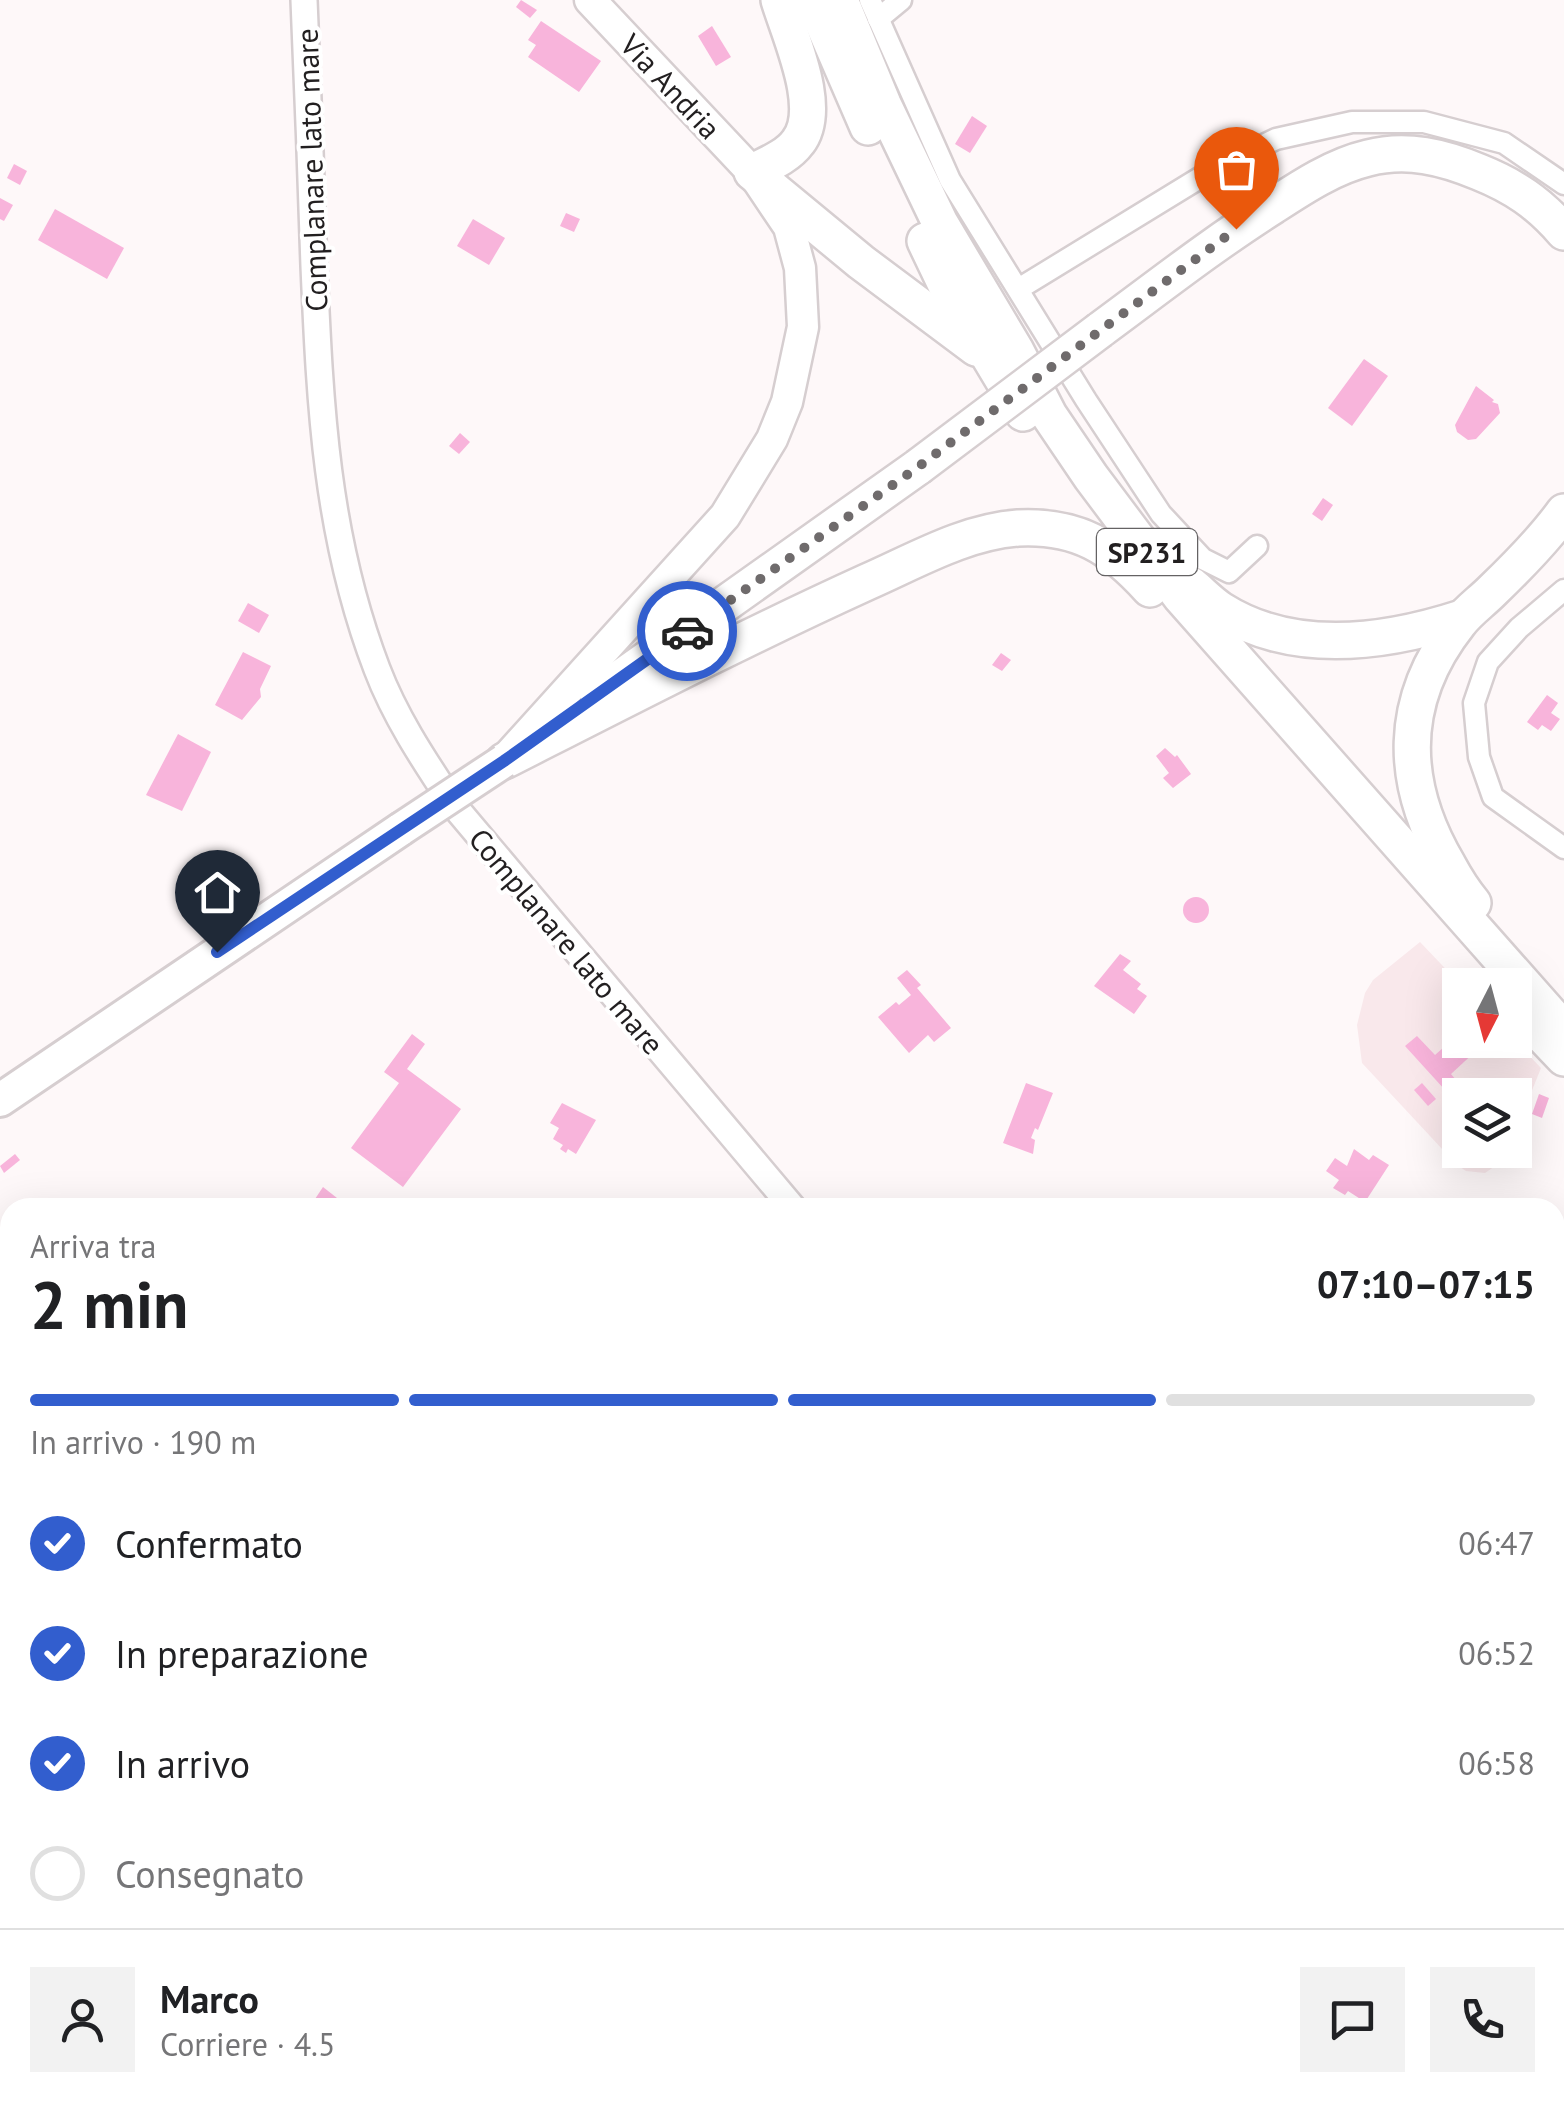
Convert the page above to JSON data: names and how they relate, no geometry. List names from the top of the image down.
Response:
{
  "streets": {
    "highway": ["SP231"],
    "main road": ["Via Andria"],
    "street": ["Complanare lato mare"]
  },
  "north": "bottom",
  "page": {
    "heading": ["2 min", "Arriva tra", "07:10–07:15"],
    "panel": ["Marco", "Corriere · 4.5"],
    "bar": "In arrivo · 190 m",
    "list": [
      ["Confermato", "06:47"],
      ["In preparazione", "06:52"],
      ["In arrivo", "06:58"],
      "Consegnato"
    ]
  }
}
